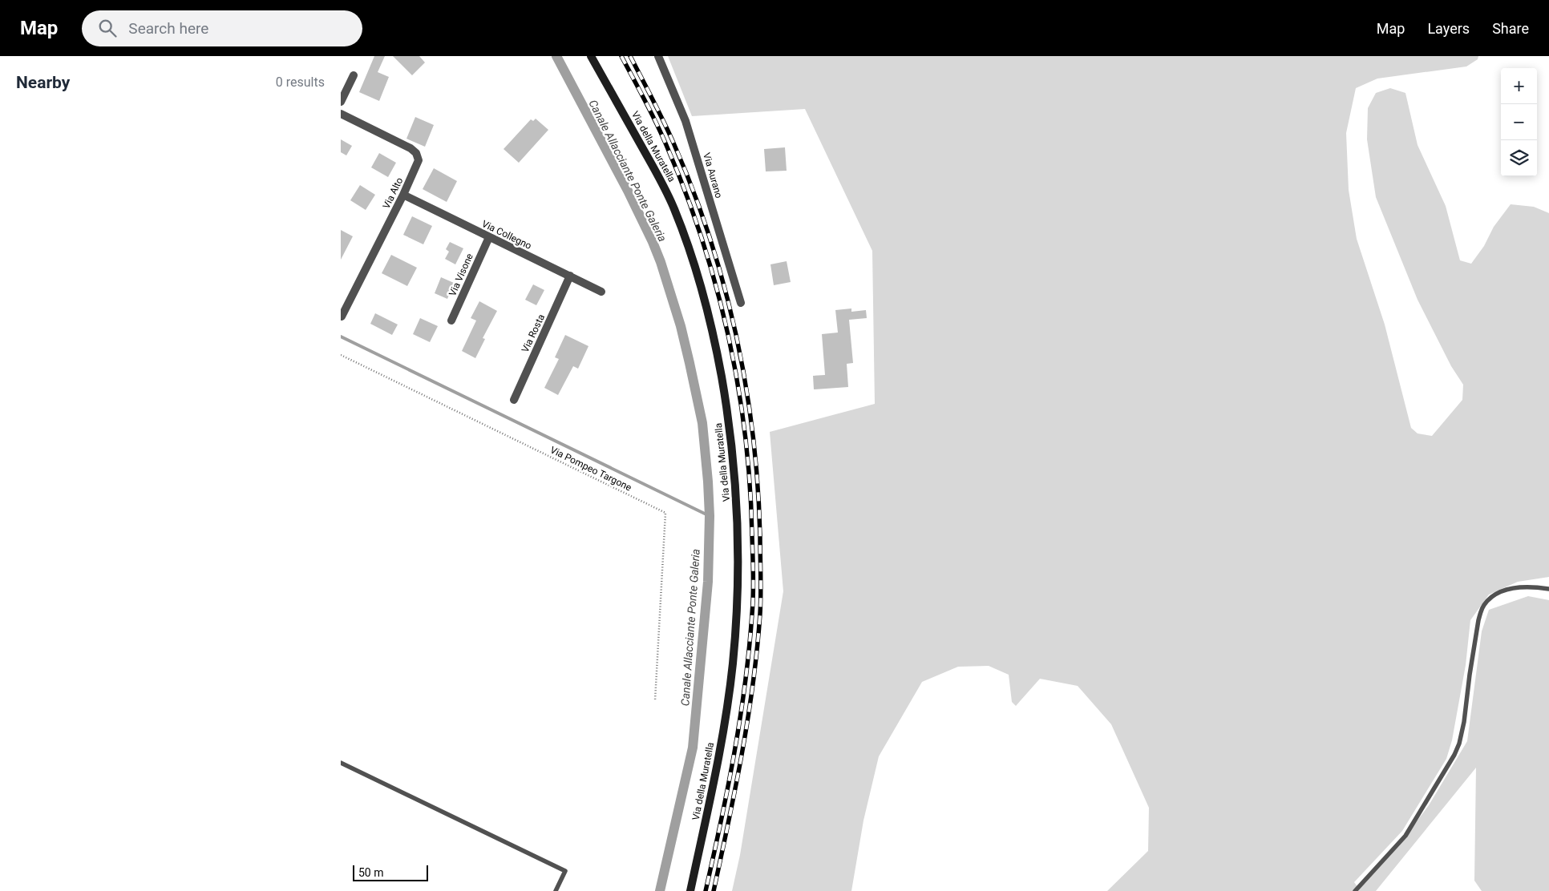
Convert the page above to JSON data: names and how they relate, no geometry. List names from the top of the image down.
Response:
{
  "streets": {
    "street": [
      "Via della Muratella",
      "Via Aurano",
      "Via Alto",
      "Via Collegno",
      "Via Visone",
      "Via Rosta"
    ],
    "path": ["Via Pompeo Targone"]
  },
  "crossings": [
    ["Via Alto", "Via Collegno"],
    ["Via Collegno", "Via Visone"],
    ["Via Collegno", "Via Rosta"]
  ],
  "water": ["Canale Allacciante Ponte Galeria"],
  "scale_bar": "50 m",
  "page": {
    "header": "Map",
    "search": "Search here",
    "nav": ["Map", "Layers", "Share"],
    "heading": ["Nearby", "0 results"],
    "map_buttons": ["+", "−"],
    "scale": "50 m"
  }
}
